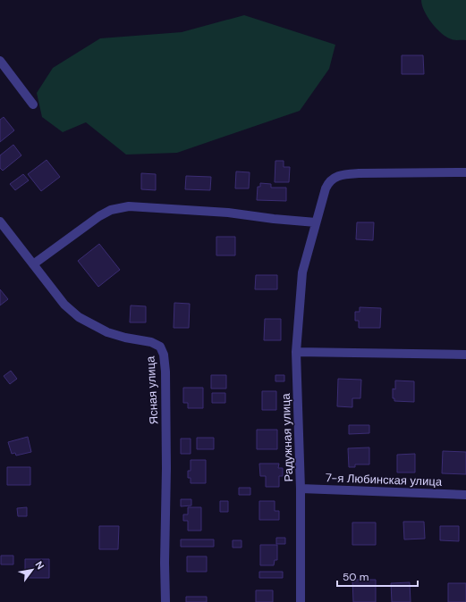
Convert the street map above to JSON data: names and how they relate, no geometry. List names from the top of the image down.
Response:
{
  "streets": {
    "street": ["Ясная улица", "Радужная улица", "7-я Любинская улица"]
  },
  "crossings": [
    ["Радужная улица", "7-я Любинская улица"]
  ],
  "scale_bar": "50 m",
  "north": "top right"
}
